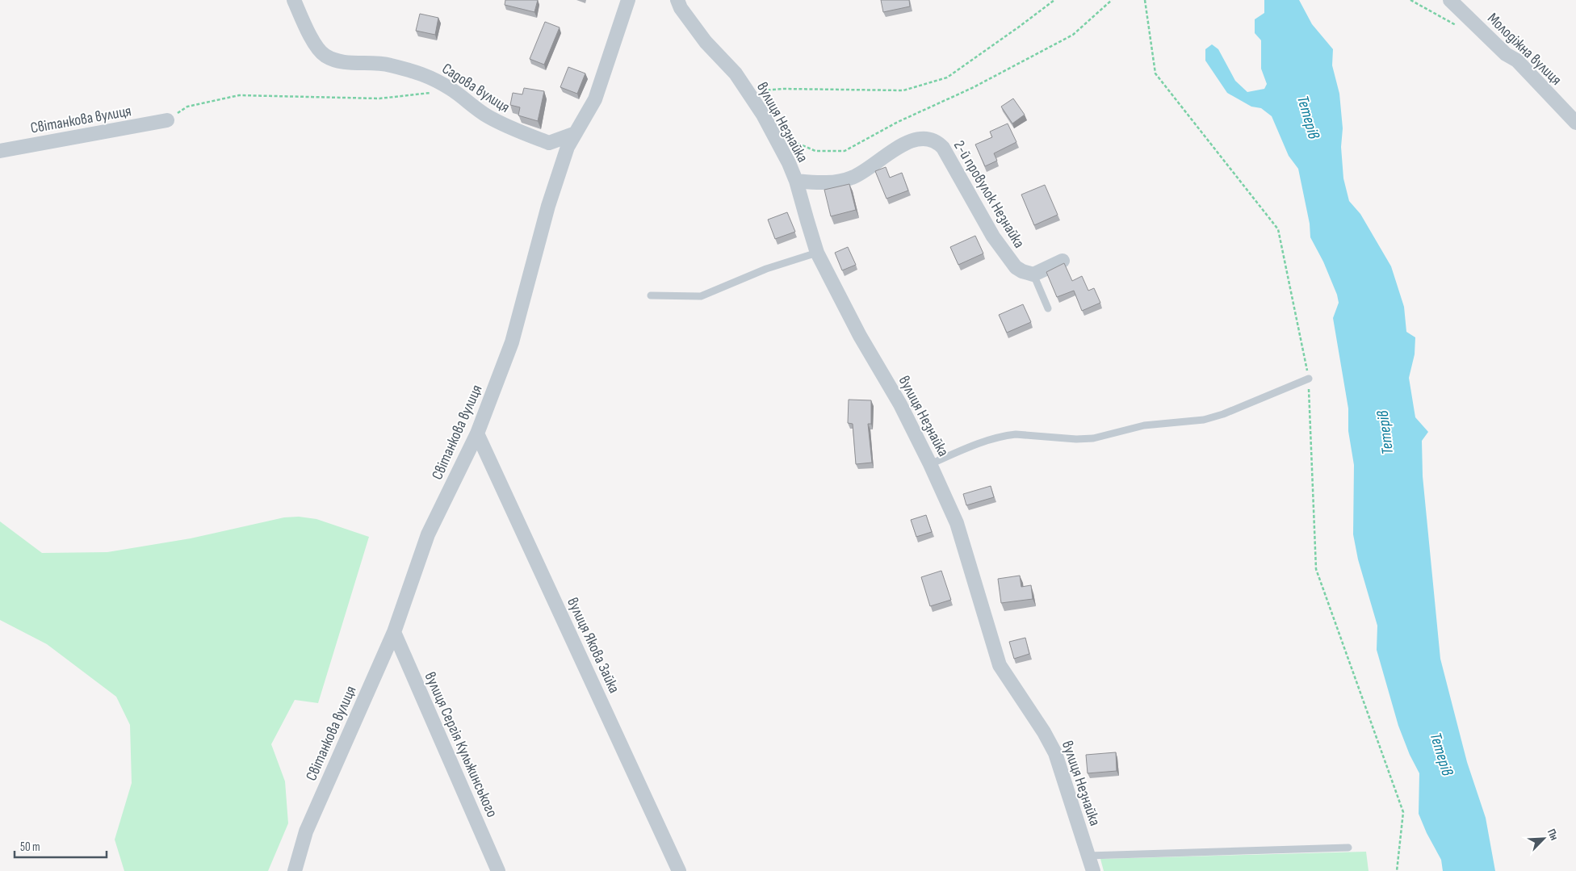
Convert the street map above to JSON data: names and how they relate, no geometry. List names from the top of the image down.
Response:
{
  "streets": {
    "street": [
      "Молодіжна вулиця",
      "Садова вулиця",
      "Світанкова вулиця",
      "вулиця Незнайка",
      "2-й провулок Незнайка",
      "вулиця Якова Зайка",
      "вулиця Сергія Кульжинського"
    ]
  },
  "crossings": [
    ["Садова вулиця", "Світанкова вулиця"],
    ["Світанкова вулиця", "вулиця Якова Зайка"],
    ["Світанкова вулиця", "вулиця Сергія Кульжинського"],
    ["вулиця Незнайка", "2-й провулок Незнайка"]
  ],
  "water": ["Тетерів"],
  "scale_bar": "50 m",
  "north": "top right"
}
